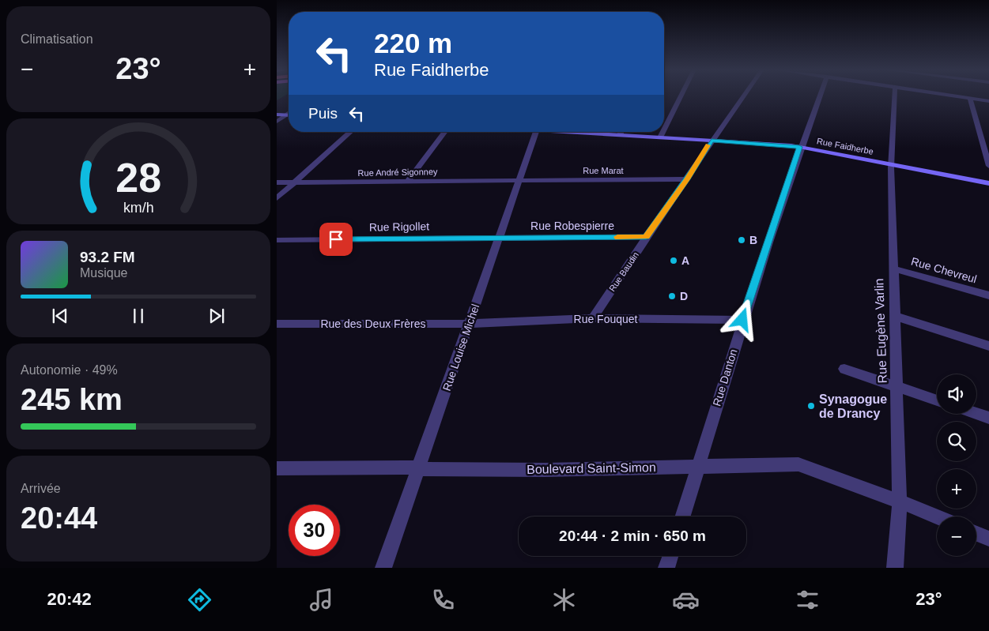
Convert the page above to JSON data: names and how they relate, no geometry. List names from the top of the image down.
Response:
{
  "streets": {
    "street": [
      "Rue Faidherbe",
      "Rue Marat",
      "Rue André Sigonney",
      "Rue Robespierre",
      "Rue Rigollet",
      "Rue Chevreul",
      "Rue Baudin",
      "Rue Fouquet",
      "Rue des Deux Frères",
      "Rue Eugène Varlin",
      "Rue Louise Michel",
      "Rue Danton",
      "Boulevard Saint-Simon"
    ]
  },
  "crossings": [
    ["Rue Faidherbe", "Rue Baudin"],
    ["Rue Faidherbe", "Rue Eugène Varlin"],
    ["Rue Faidherbe", "Rue Danton"],
    ["Rue Marat", "Rue André Sigonney"],
    ["Rue Marat", "Rue Baudin"],
    ["Rue Marat", "Rue Louise Michel"],
    ["Rue André Sigonney", "Rue Louise Michel"],
    ["Rue Robespierre", "Rue Rigollet"],
    ["Rue Robespierre", "Rue Baudin"],
    ["Rue Robespierre", "Rue Louise Michel"],
    ["Rue Rigollet", "Rue Louise Michel"],
    ["Rue Chevreul", "Rue Eugène Varlin"],
    ["Rue Baudin", "Rue Fouquet"],
    ["Rue Fouquet", "Rue des Deux Frères"],
    ["Rue Fouquet", "Rue Louise Michel"],
    ["Rue Fouquet", "Rue Danton"],
    ["Rue des Deux Frères", "Rue Louise Michel"],
    ["Rue Eugène Varlin", "Boulevard Saint-Simon"],
    ["Rue Louise Michel", "Boulevard Saint-Simon"],
    ["Rue Danton", "Boulevard Saint-Simon"]
  ],
  "places": [
    "B",
    "A",
    "D",
    "Synagogue de Drancy"
  ],
  "page": {
    "tile": [
      "Climatisation",
      ["Autonomie · 49%", "245 km"],
      ["Arrivée", "20:44"]
    ],
    "turn": ["220 m", "Rue Faidherbe"],
    "heat": ["−", "23°", "+"],
    "then": "Puis",
    "song": ["93.2 FM", "Musique"],
    "map_buttons": ["+", "−"],
    "limit": "30",
    "trip": "20:44 · 2 min · 650 m",
    "tabs": ["20:42", "23°"],
    "gauge": ["28", "km/h"]
  }
}
